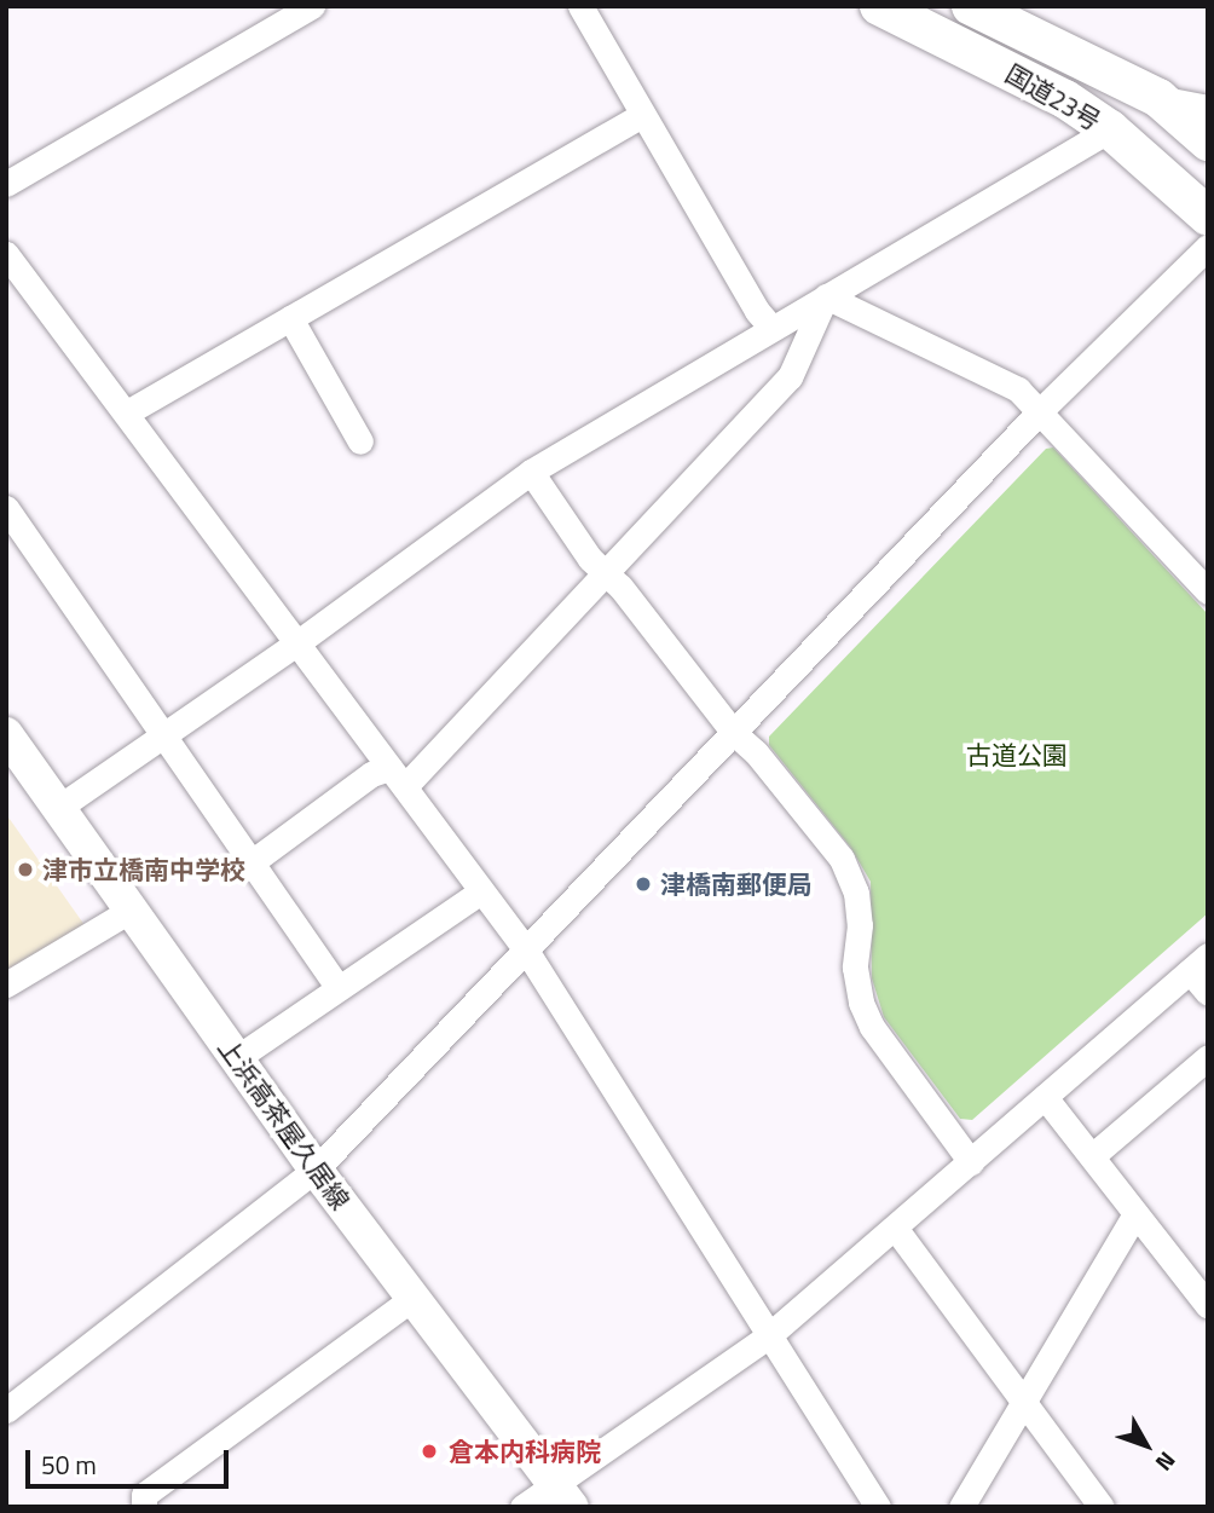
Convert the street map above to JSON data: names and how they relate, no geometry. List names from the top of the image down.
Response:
{
  "streets": {
    "highway": ["国道23号"],
    "main road": ["上浜高茶屋久居線"]
  },
  "parks": ["古道公園"],
  "places": ["津市立橋南中学校", "津橋南郵便局", "倉本内科病院"],
  "scale_bar": "50 m",
  "north": "bottom right"
}
